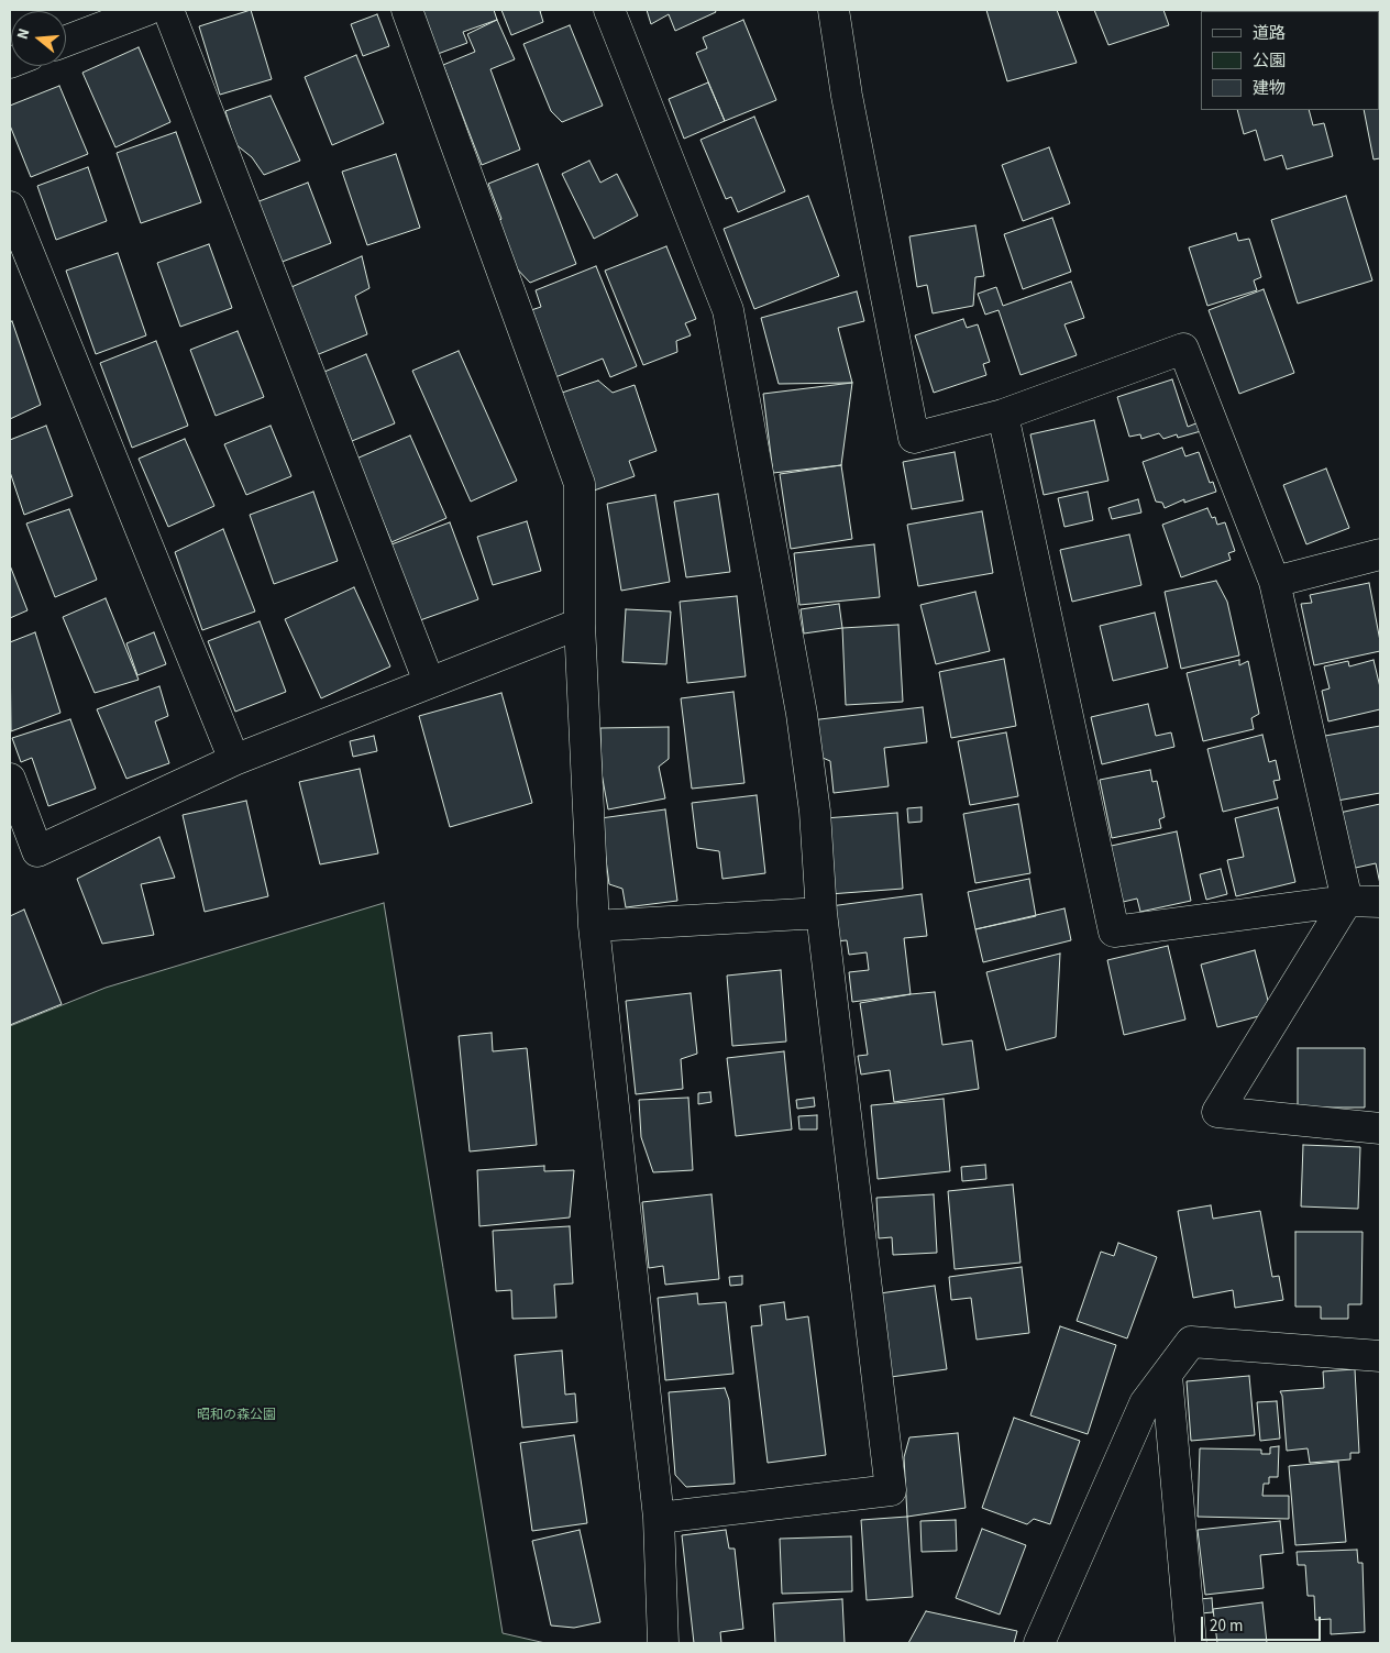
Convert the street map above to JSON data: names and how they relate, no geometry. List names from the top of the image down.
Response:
{
  "parks": ["昭和の森公園"],
  "legend": ["道路", "公園", "建物"],
  "scale_bar": "20 m",
  "north": "left"
}
